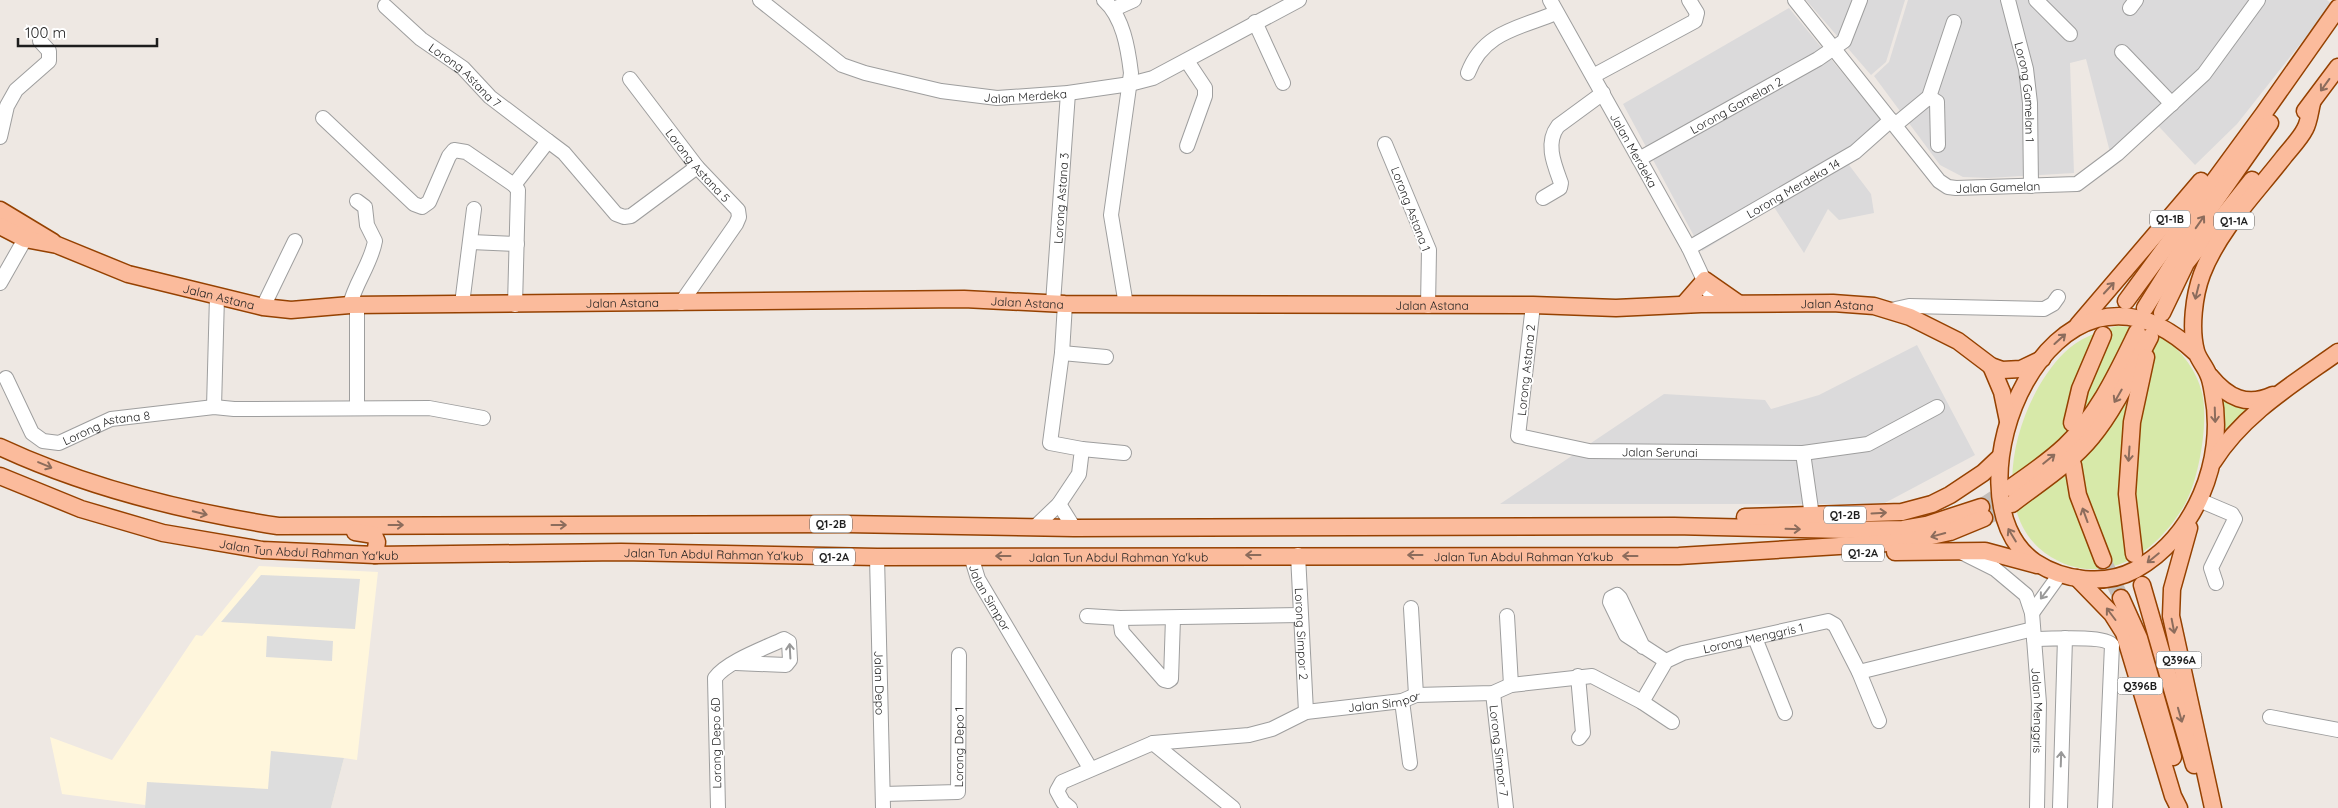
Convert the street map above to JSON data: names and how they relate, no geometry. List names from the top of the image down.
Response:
{
  "streets": {
    "main road": [
      "Q1-1B",
      "Q1-1A",
      "Jalan Astana",
      "Q1-2B",
      "Jalan Tun Abdul Rahman Ya'kub",
      "Q1-2A",
      "Q396A",
      "Q396B"
    ],
    "street": [
      "Lorong Astana 7",
      "Lorong Gamelan 1",
      "Jalan Merdeka",
      "Lorong Gamelan 2",
      "Lorong Astana 5",
      "Jalan Gamelan",
      "Lorong Merdeka 14",
      "Lorong Astana 3",
      "Lorong Astana 1",
      "Lorong Astana 2",
      "Lorong Astana 8",
      "Jalan Serunai",
      "Jalan Simpor",
      "Lorong Simpor 2",
      "Lorong Menggris 1",
      "Jalan Depo",
      "Jalan Menggris",
      "Lorong Depo 6D",
      "Lorong Depo 1",
      "Lorong Simpor 7"
    ]
  },
  "crossings": [
    ["Lorong Astana 7", "Lorong Astana 5"],
    ["Lorong Gamelan 1", "Jalan Gamelan"],
    ["Jalan Merdeka", "Lorong Gamelan 2"],
    ["Jalan Merdeka", "Lorong Merdeka 14"],
    ["Jalan Merdeka", "Lorong Astana 3"],
    ["Jalan Merdeka", "Jalan Astana"],
    ["Lorong Gamelan 2", "Jalan Gamelan"],
    ["Lorong Astana 5", "Jalan Astana"],
    ["Jalan Gamelan", "Lorong Merdeka 14"],
    ["Lorong Astana 3", "Jalan Astana"],
    ["Lorong Astana 1", "Jalan Astana"],
    ["Jalan Astana", "Lorong Astana 2"],
    ["Lorong Astana 2", "Jalan Serunai"],
    ["Q1-2B", "Jalan Tun Abdul Rahman Ya'kub"],
    ["Jalan Tun Abdul Rahman Ya'kub", "Q1-2A"],
    ["Jalan Tun Abdul Rahman Ya'kub", "Jalan Simpor"],
    ["Jalan Tun Abdul Rahman Ya'kub", "Lorong Simpor 2"],
    ["Jalan Tun Abdul Rahman Ya'kub", "Jalan Depo"],
    ["Q1-2A", "Jalan Menggris"],
    ["Jalan Simpor", "Lorong Simpor 2"],
    ["Jalan Simpor", "Lorong Simpor 7"],
    ["Jalan Depo", "Lorong Depo 1"]
  ],
  "scale_bar": "100 m"
}
